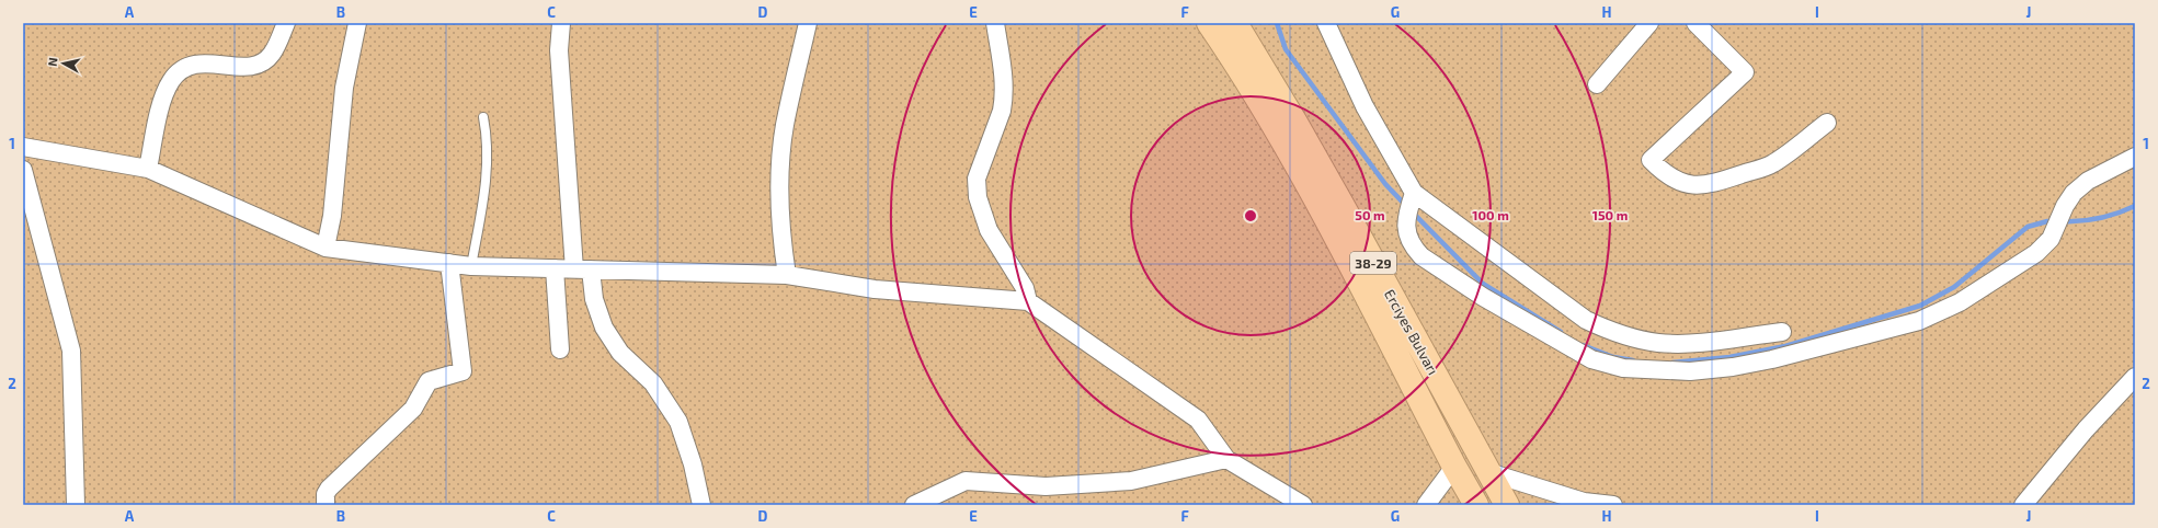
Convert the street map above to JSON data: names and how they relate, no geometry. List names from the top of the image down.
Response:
{
  "streets": {
    "highway": ["38-29", "Erciyes Bulvarı"]
  },
  "north": "left",
  "grid": {
    "columns": [
      "A",
      "B",
      "C",
      "D",
      "E",
      "F",
      "G",
      "H",
      "I",
      "J"
    ],
    "rows": ["1", "2"]
  },
  "rings": ["50 m", "100 m", "150 m"]
}
